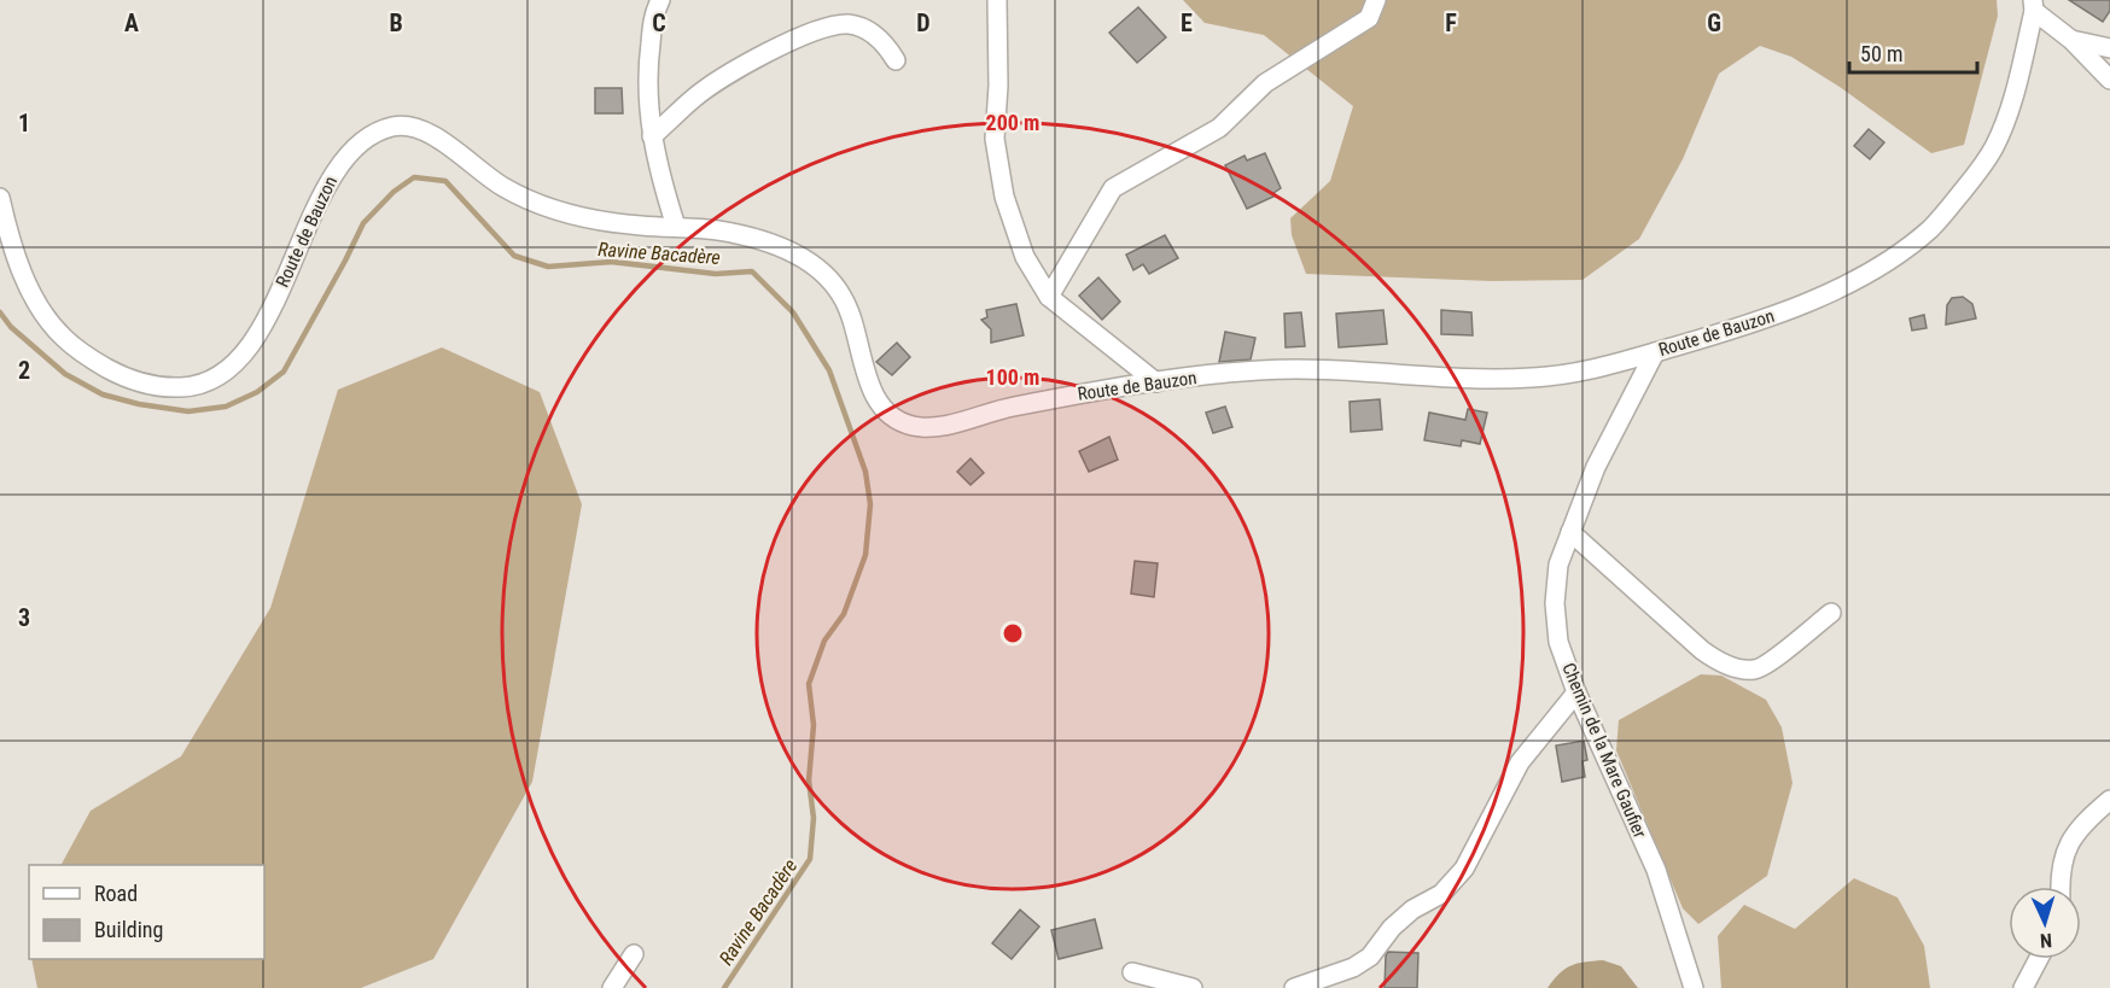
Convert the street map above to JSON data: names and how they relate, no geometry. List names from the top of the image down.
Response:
{
  "streets": {
    "street": ["Route de Bauzon", "Chemin de la Mare Gaufier"]
  },
  "crossings": [
    ["Route de Bauzon", "Chemin de la Mare Gaufier"]
  ],
  "water": ["Ravine Bacadère"],
  "legend": ["Road", "Building"],
  "scale_bar": "50 m",
  "north": "bottom",
  "grid": {
    "columns": [
      "A",
      "B",
      "C",
      "D",
      "E",
      "F",
      "G"
    ],
    "rows": ["1", "2", "3"]
  },
  "rings": ["200 m", "100 m"]
}
